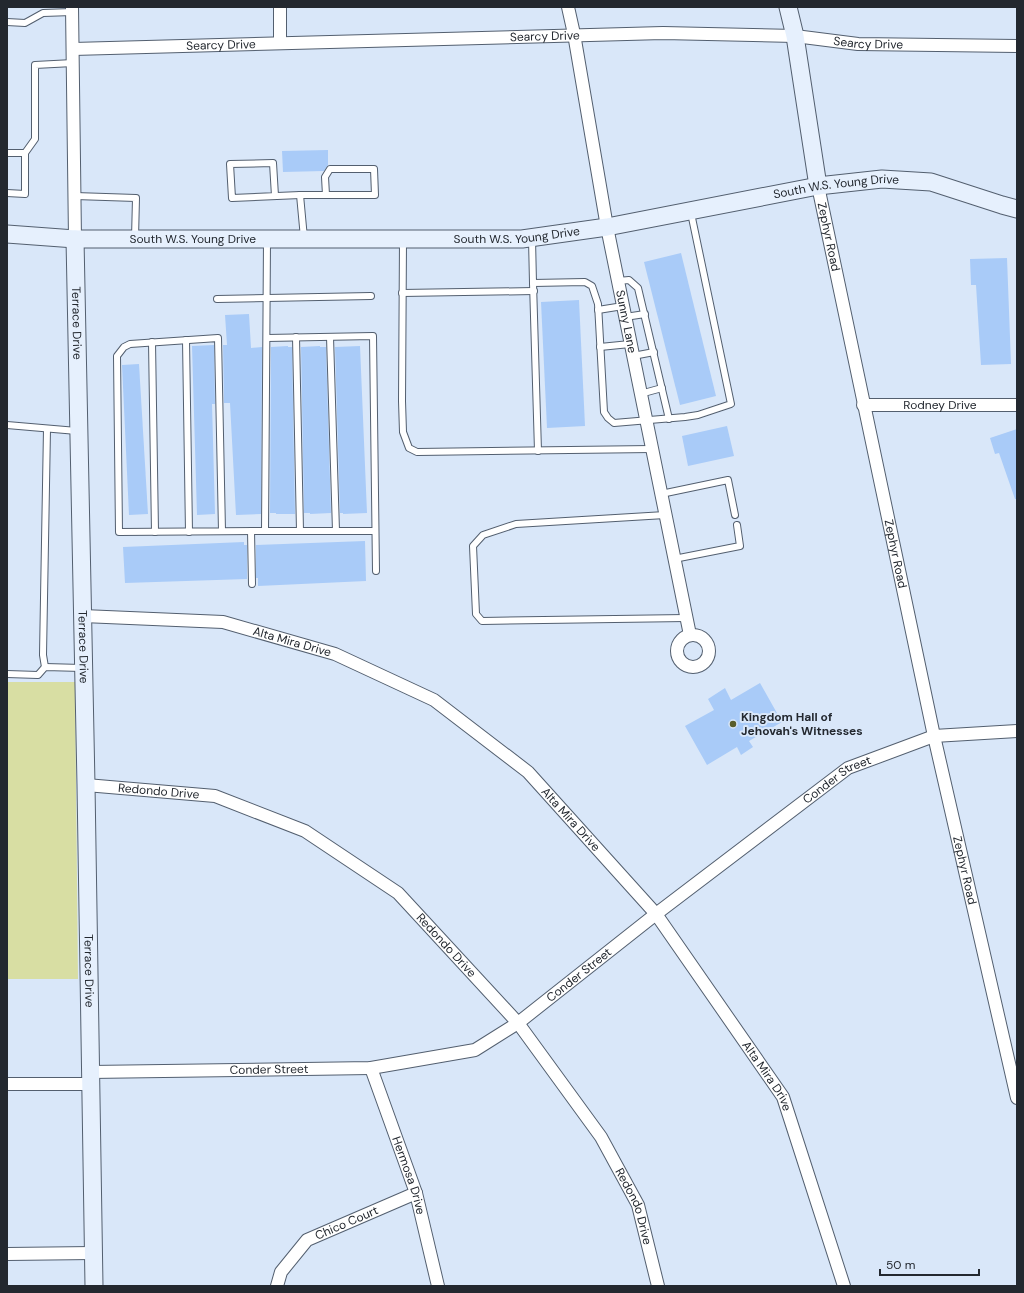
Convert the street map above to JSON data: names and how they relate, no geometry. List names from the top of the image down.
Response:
{
  "streets": {
    "street": [
      "Searcy Drive",
      "South W.S. Young Drive",
      "Zephyr Road",
      "Sunny Lane",
      "Terrace Drive",
      "Rodney Drive",
      "Alta Mira Drive",
      "Conder Street",
      "Redondo Drive",
      "Hermosa Drive",
      "Chico Court"
    ]
  },
  "crossings": [
    ["Searcy Drive", "Zephyr Road"],
    ["Searcy Drive", "Sunny Lane"],
    ["Searcy Drive", "Terrace Drive"],
    ["South W.S. Young Drive", "Zephyr Road"],
    ["South W.S. Young Drive", "Sunny Lane"],
    ["South W.S. Young Drive", "Terrace Drive"],
    ["Zephyr Road", "Rodney Drive"],
    ["Zephyr Road", "Conder Street"],
    ["Terrace Drive", "Alta Mira Drive"],
    ["Terrace Drive", "Conder Street"],
    ["Terrace Drive", "Redondo Drive"],
    ["Alta Mira Drive", "Conder Street"],
    ["Conder Street", "Redondo Drive"],
    ["Conder Street", "Hermosa Drive"],
    ["Hermosa Drive", "Chico Court"]
  ],
  "places": ["Kingdom Hall of Jehovah's Witnesses"],
  "scale_bar": "50 m"
}
